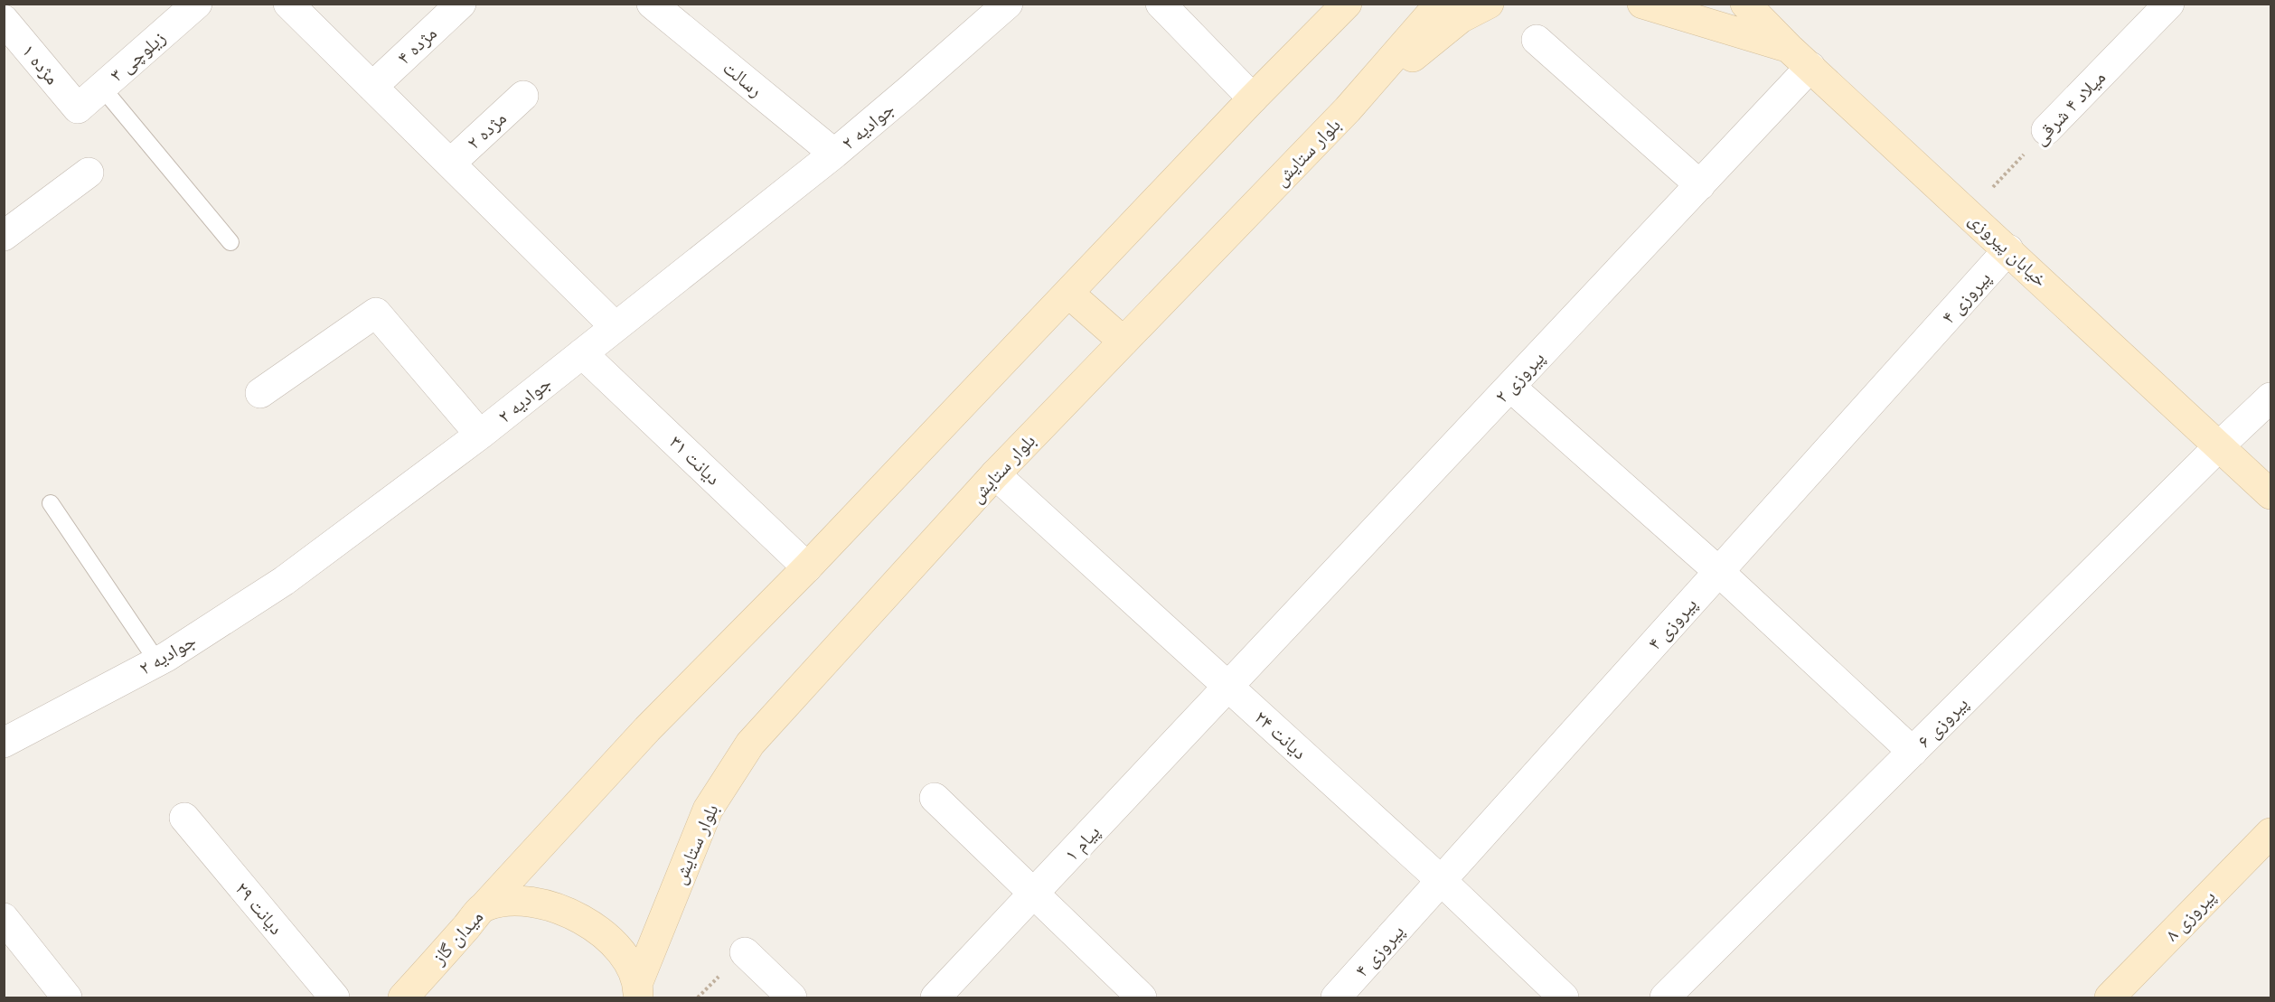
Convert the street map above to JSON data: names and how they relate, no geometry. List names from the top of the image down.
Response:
{
  "streets": {
    "main road": [
      "بلوار ستایش",
      "خیابان پیروزی",
      "پیروزی ۸",
      "میدان گاز"
    ],
    "street": [
      "مژده ۴",
      "زیلوچی ۳",
      "مژده ۱",
      "رسالت",
      "میلاد ۴ شرقی",
      "جوادیه ۲",
      "مژده ۲",
      "پیروزی ۴",
      "پیروزی ۲",
      "دیانت ۳۱",
      "پیروزی ۶",
      "دیانت ۲۴",
      "پیام ۱",
      "دیانت ۲۹"
    ]
  },
  "crossings": [
    ["زیلوچی ۳", "مژده ۱"],
    ["رسالت", "جوادیه ۲"],
    ["میلاد ۴ شرقی", "خیابان پیروزی"],
    ["جوادیه ۲", "دیانت ۳۱"],
    ["بلوار ستایش", "دیانت ۲۴"],
    ["بلوار ستایش", "میدان گاز"],
    ["خیابان پیروزی", "پیروزی ۴"],
    ["خیابان پیروزی", "پیروزی ۲"],
    ["خیابان پیروزی", "پیروزی ۶"],
    ["پیروزی ۴", "دیانت ۲۴"],
    ["پیروزی ۲", "دیانت ۲۴"],
    ["پیروزی ۲", "پیام ۱"],
    ["دیانت ۲۴", "پیام ۱"]
  ]
}
